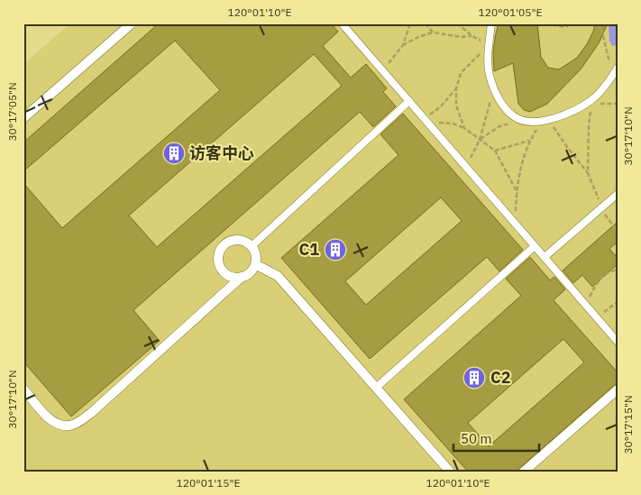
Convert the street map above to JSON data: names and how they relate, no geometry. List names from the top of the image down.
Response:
{
  "places": {
    "building": ["访客中心", "C1", "C2"]
  },
  "scale_bar": "50 m",
  "coordinates": [
    "120°01'10\"E",
    "120°01'05\"E",
    "30°17'05\"N",
    "30°17'10\"N",
    "30°17'15\"N",
    "120°01'15\"E"
  ]
}
